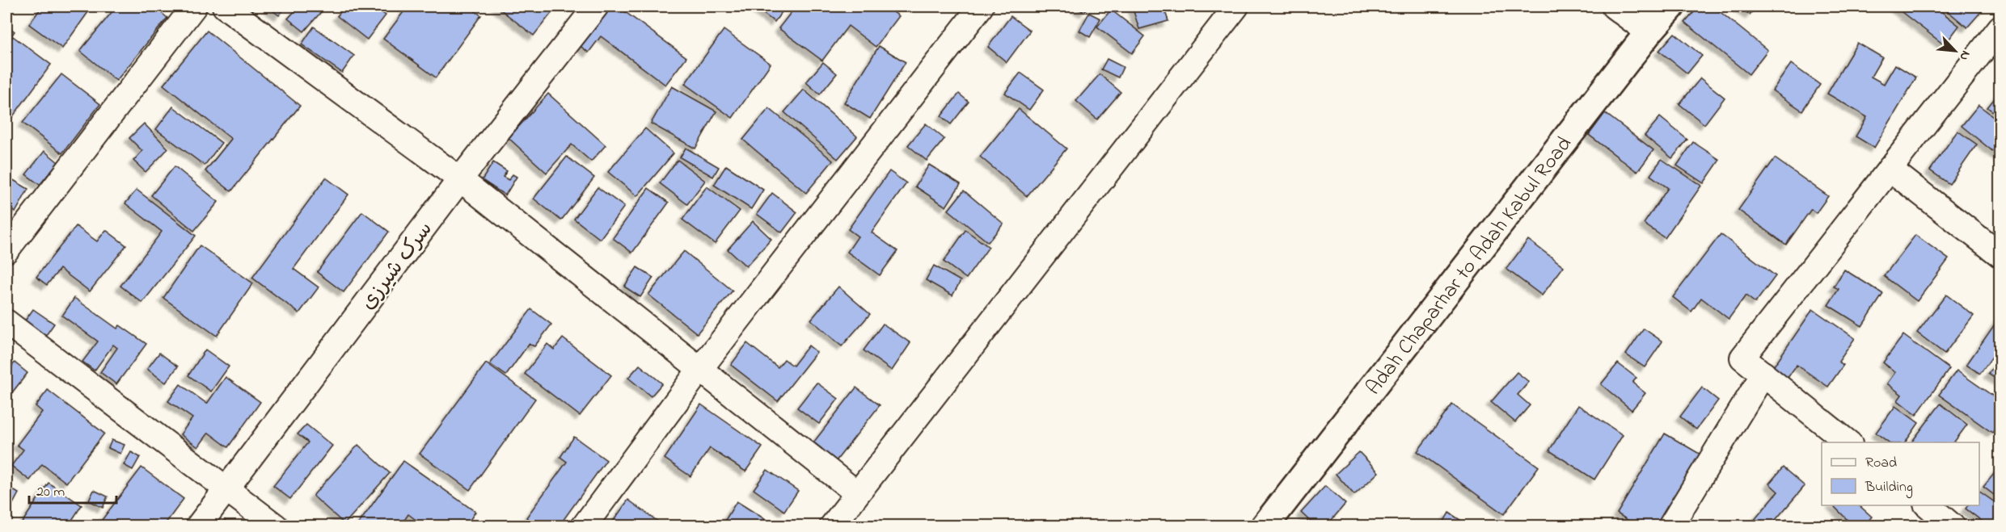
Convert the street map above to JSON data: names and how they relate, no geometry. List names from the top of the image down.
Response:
{
  "streets": {
    "main road": ["Adah Chaparhar to Adah Kabul Road"],
    "street": ["سرک شیرزی"]
  },
  "legend": ["Road", "Building"],
  "scale_bar": "20 m",
  "north": "bottom right"
}
